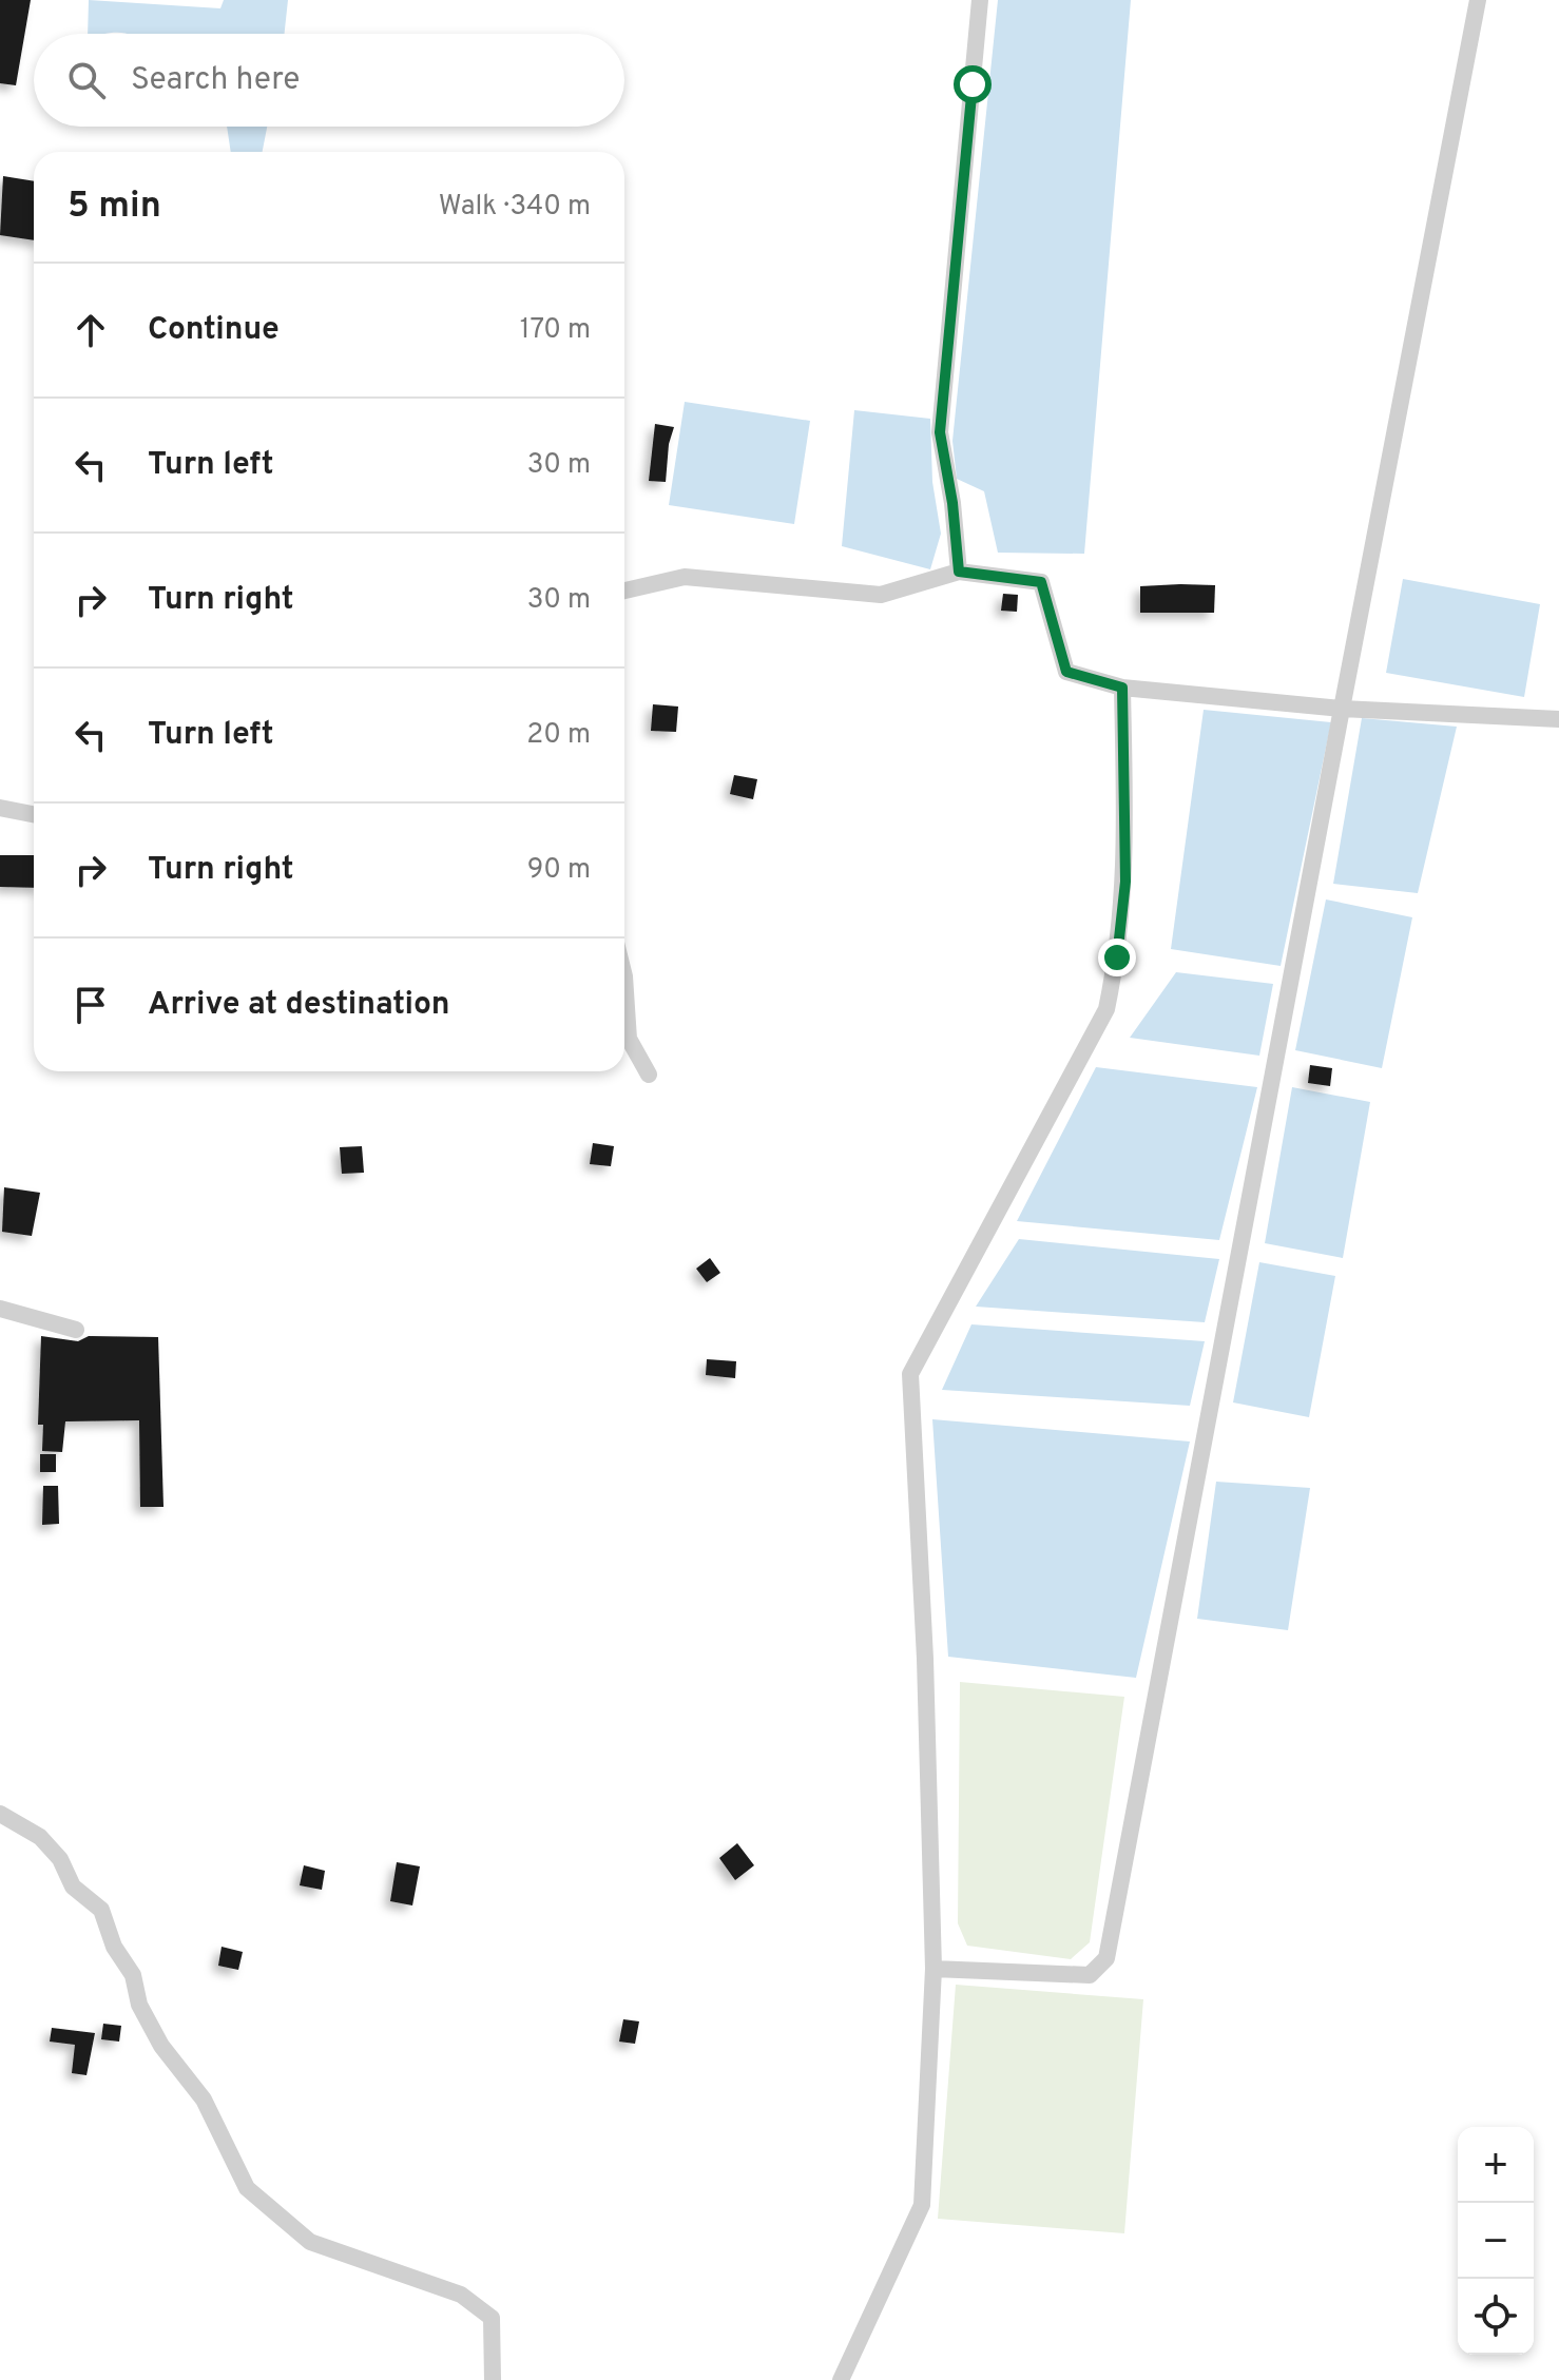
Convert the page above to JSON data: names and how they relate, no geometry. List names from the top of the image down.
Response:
{
  "page": {
    "search": "Search here",
    "heading": ["5 min", "Walk · 340 m"],
    "list": [
      ["Continue", "170 m"],
      ["Turn left", "30 m"],
      ["Turn right", "30 m"],
      ["Turn left", "20 m"],
      ["Turn right", "90 m"],
      "Arrive at destination"
    ],
    "map_buttons": ["+", "−"]
  }
}
